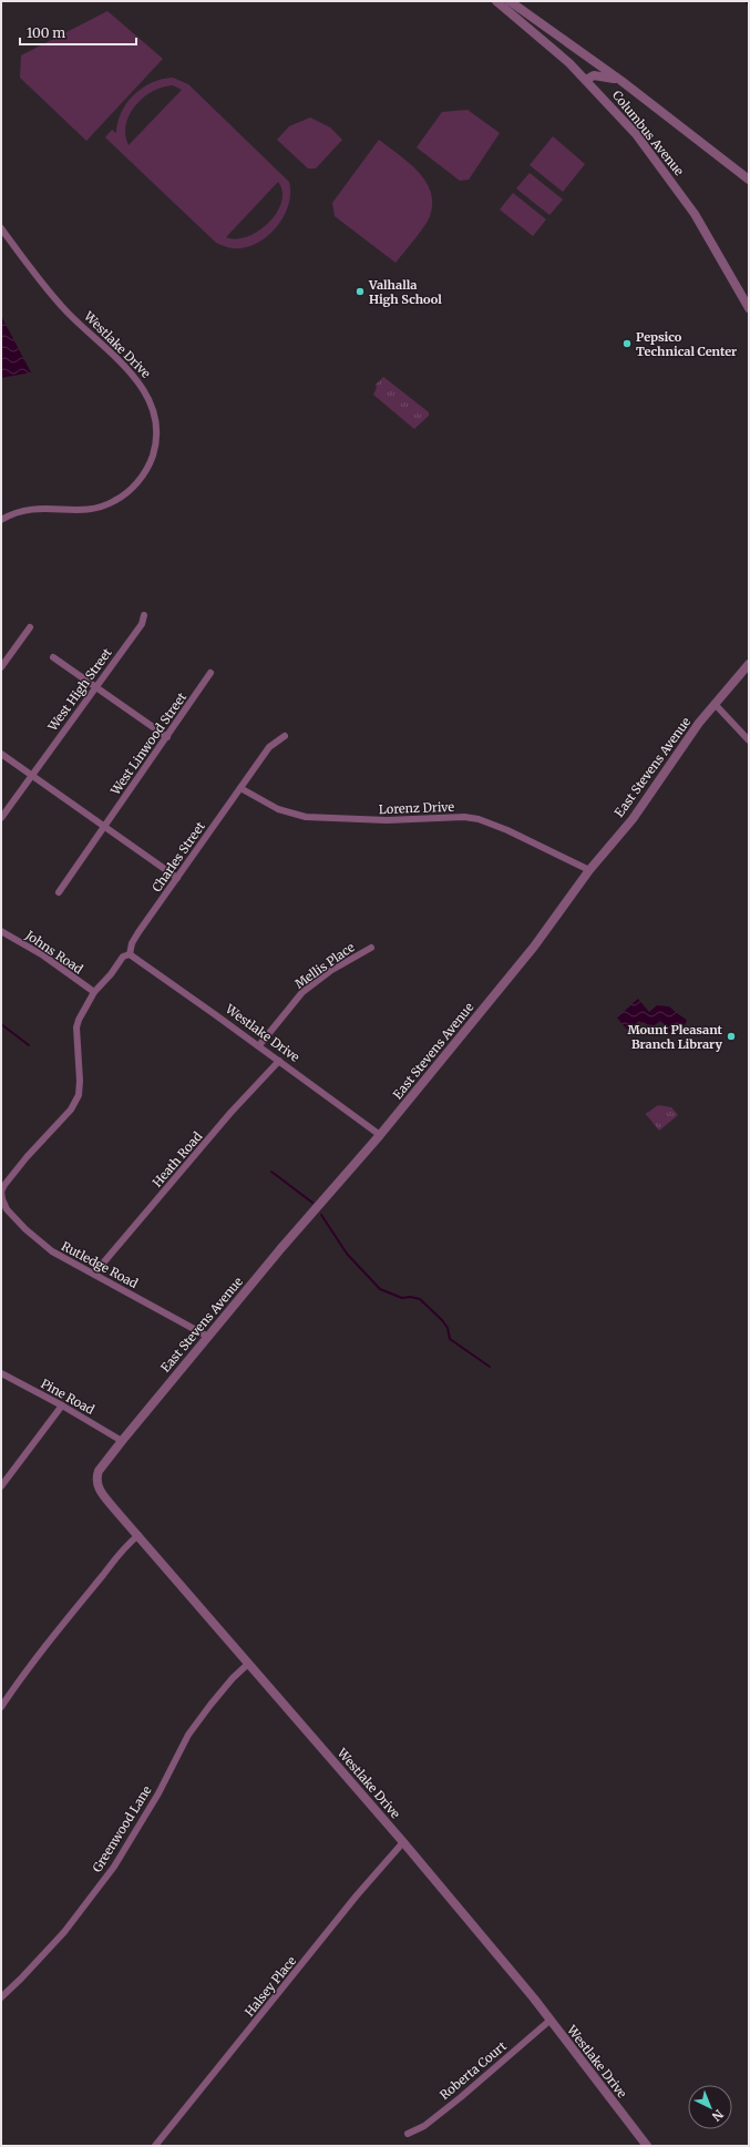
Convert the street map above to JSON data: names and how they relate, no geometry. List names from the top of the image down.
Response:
{
  "streets": {
    "street": [
      "Columbus Avenue",
      "Westlake Drive",
      "West High Street",
      "West Linwood Street",
      "East Stevens Avenue",
      "Lorenz Drive",
      "Charles Street",
      "Johns Road",
      "Mellis Place",
      "Heath Road",
      "Rutledge Road",
      "Pine Road",
      "Greenwood Lane",
      "Halsey Place",
      "Roberta Court"
    ]
  },
  "crossings": [
    ["Westlake Drive", "East Stevens Avenue"],
    ["Westlake Drive", "Charles Street"],
    ["Westlake Drive", "Mellis Place"],
    ["Westlake Drive", "Heath Road"],
    ["Westlake Drive", "Pine Road"],
    ["Westlake Drive", "Greenwood Lane"],
    ["Westlake Drive", "Halsey Place"],
    ["Westlake Drive", "Roberta Court"],
    ["East Stevens Avenue", "Lorenz Drive"],
    ["East Stevens Avenue", "Rutledge Road"],
    ["East Stevens Avenue", "Pine Road"],
    ["Lorenz Drive", "Charles Street"],
    ["Charles Street", "Johns Road"],
    ["Charles Street", "Rutledge Road"],
    ["Heath Road", "Rutledge Road"]
  ],
  "places": ["Valhalla High School", "Pepsico Technical Center", "Mount Pleasant Branch Library"],
  "scale_bar": "100 m",
  "north": "bottom right"
}
